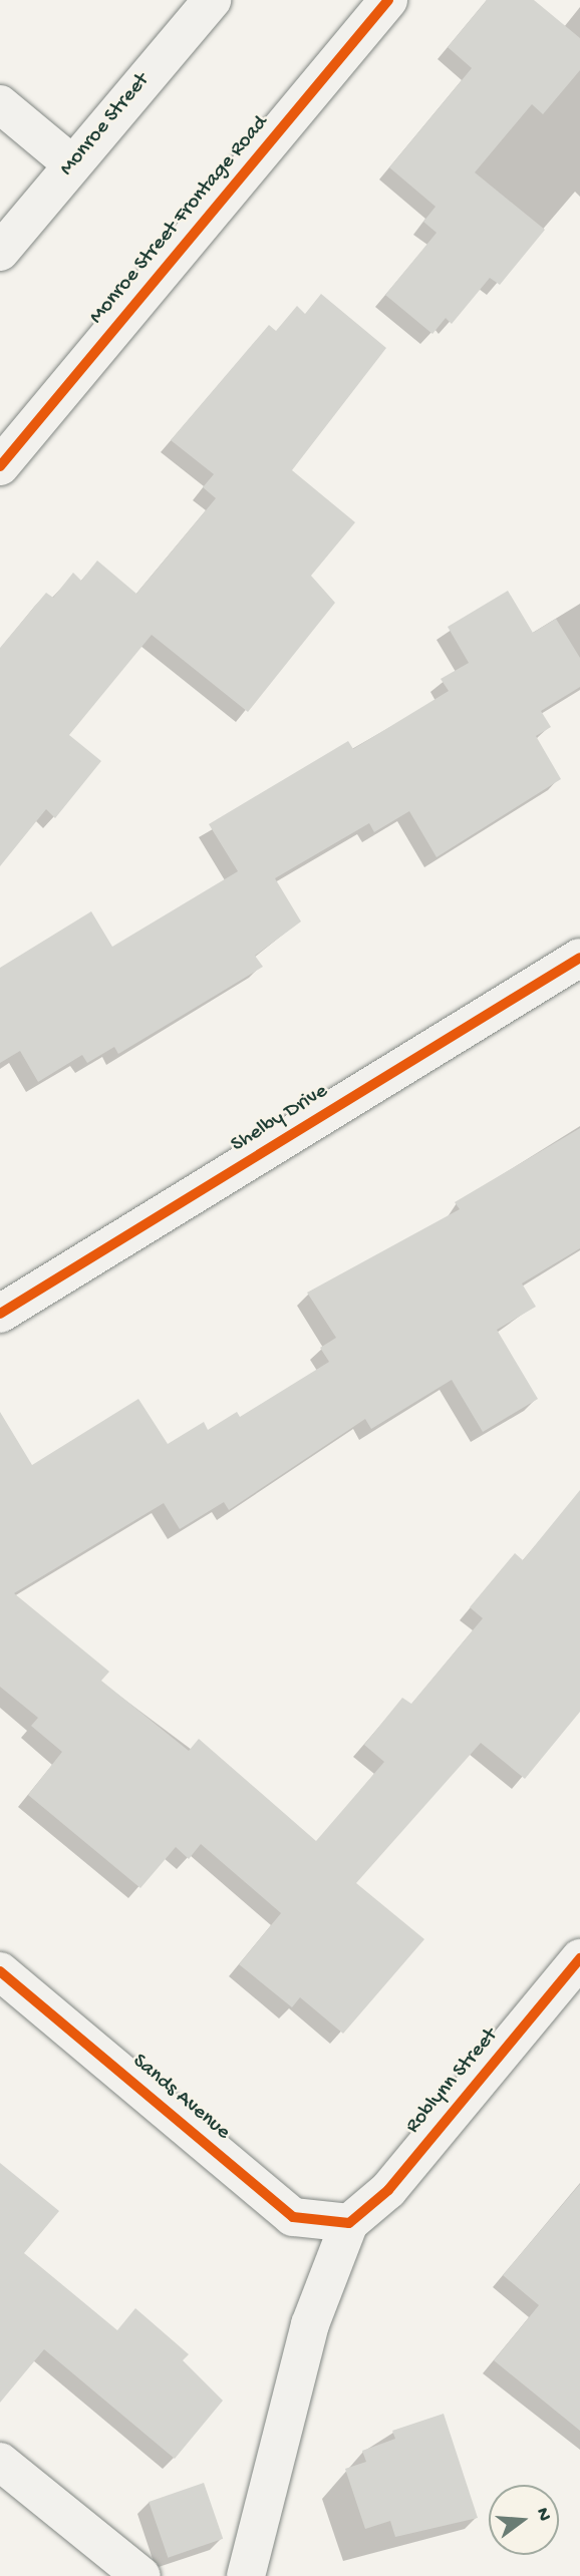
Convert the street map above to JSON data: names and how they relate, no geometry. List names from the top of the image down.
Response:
{
  "streets": {
    "street": [
      "Monroe Street",
      "Monroe Street Frontage Road",
      "Shelby Drive",
      "Roblynn Street",
      "Sands Avenue"
    ]
  },
  "crossings": [
    ["Roblynn Street", "Sands Avenue"]
  ],
  "north": "right"
}
